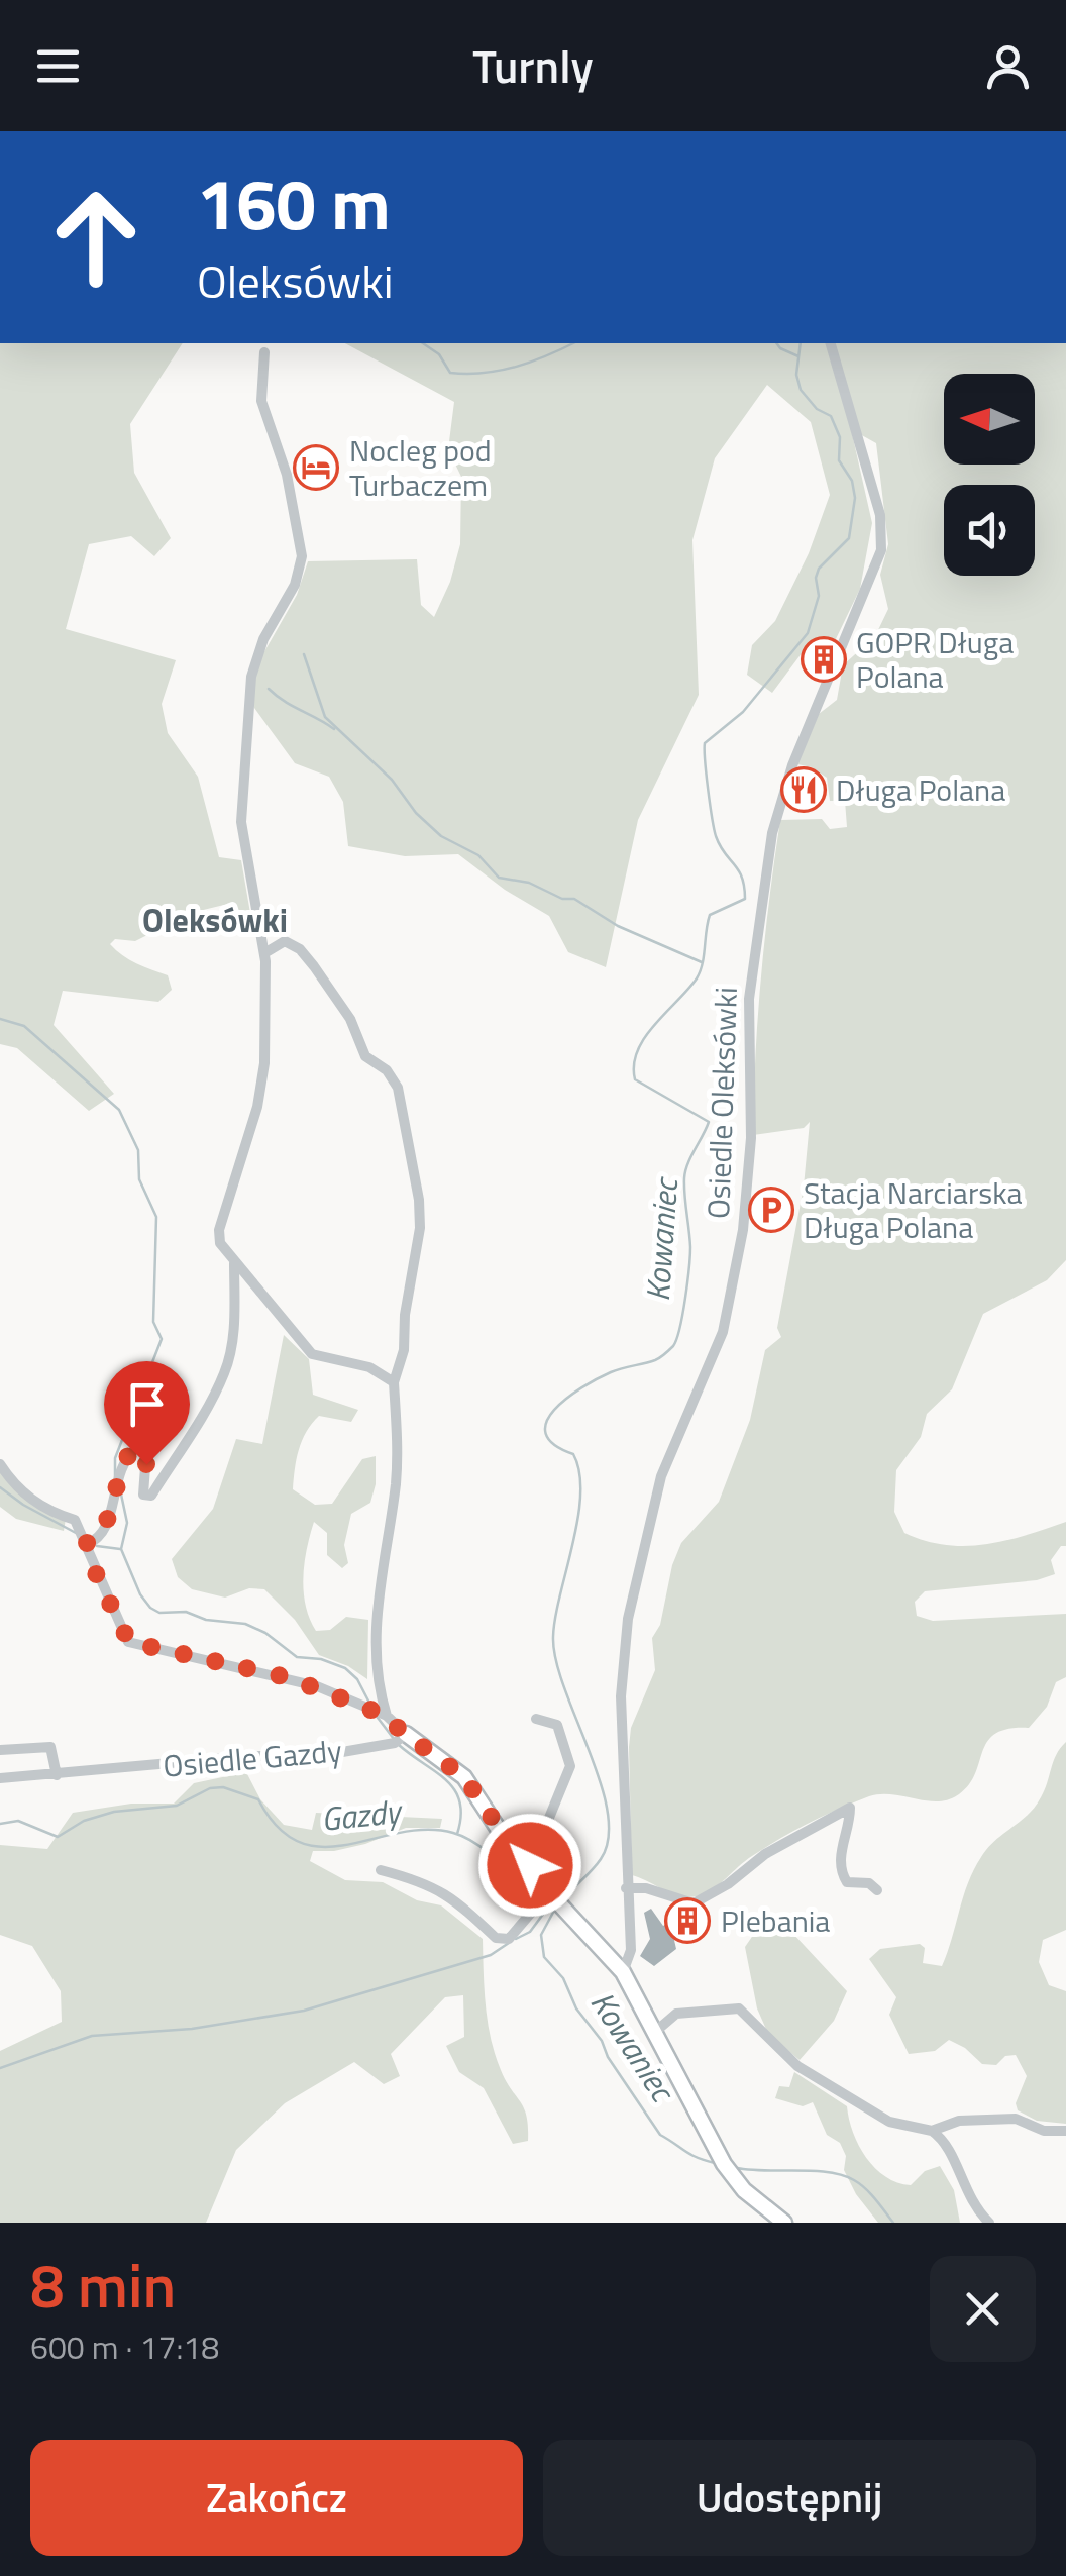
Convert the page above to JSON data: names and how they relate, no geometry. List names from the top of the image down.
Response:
{
  "streets": {
    "street": ["Osiedle Oleksówki", "Osiedle Gazdy"]
  },
  "districts": ["Oleksówki"],
  "water": ["Kowaniec", "Gazdy"],
  "places": {
    "hotel": ["Nocleg pod Turbaczem"],
    "building": ["GOPR Długa Polana", "Plebania"],
    "restaurant": ["Długa Polana"],
    "parking": ["Stacja Narciarska Długa Polana"]
  },
  "north": "left",
  "page": {
    "header": "Turnly",
    "turn": ["160 m", "Oleksówki"],
    "heading": ["8 min", "600 m · 17:18"],
    "buttons": ["Zakończ", "Udostępnij"]
  }
}
